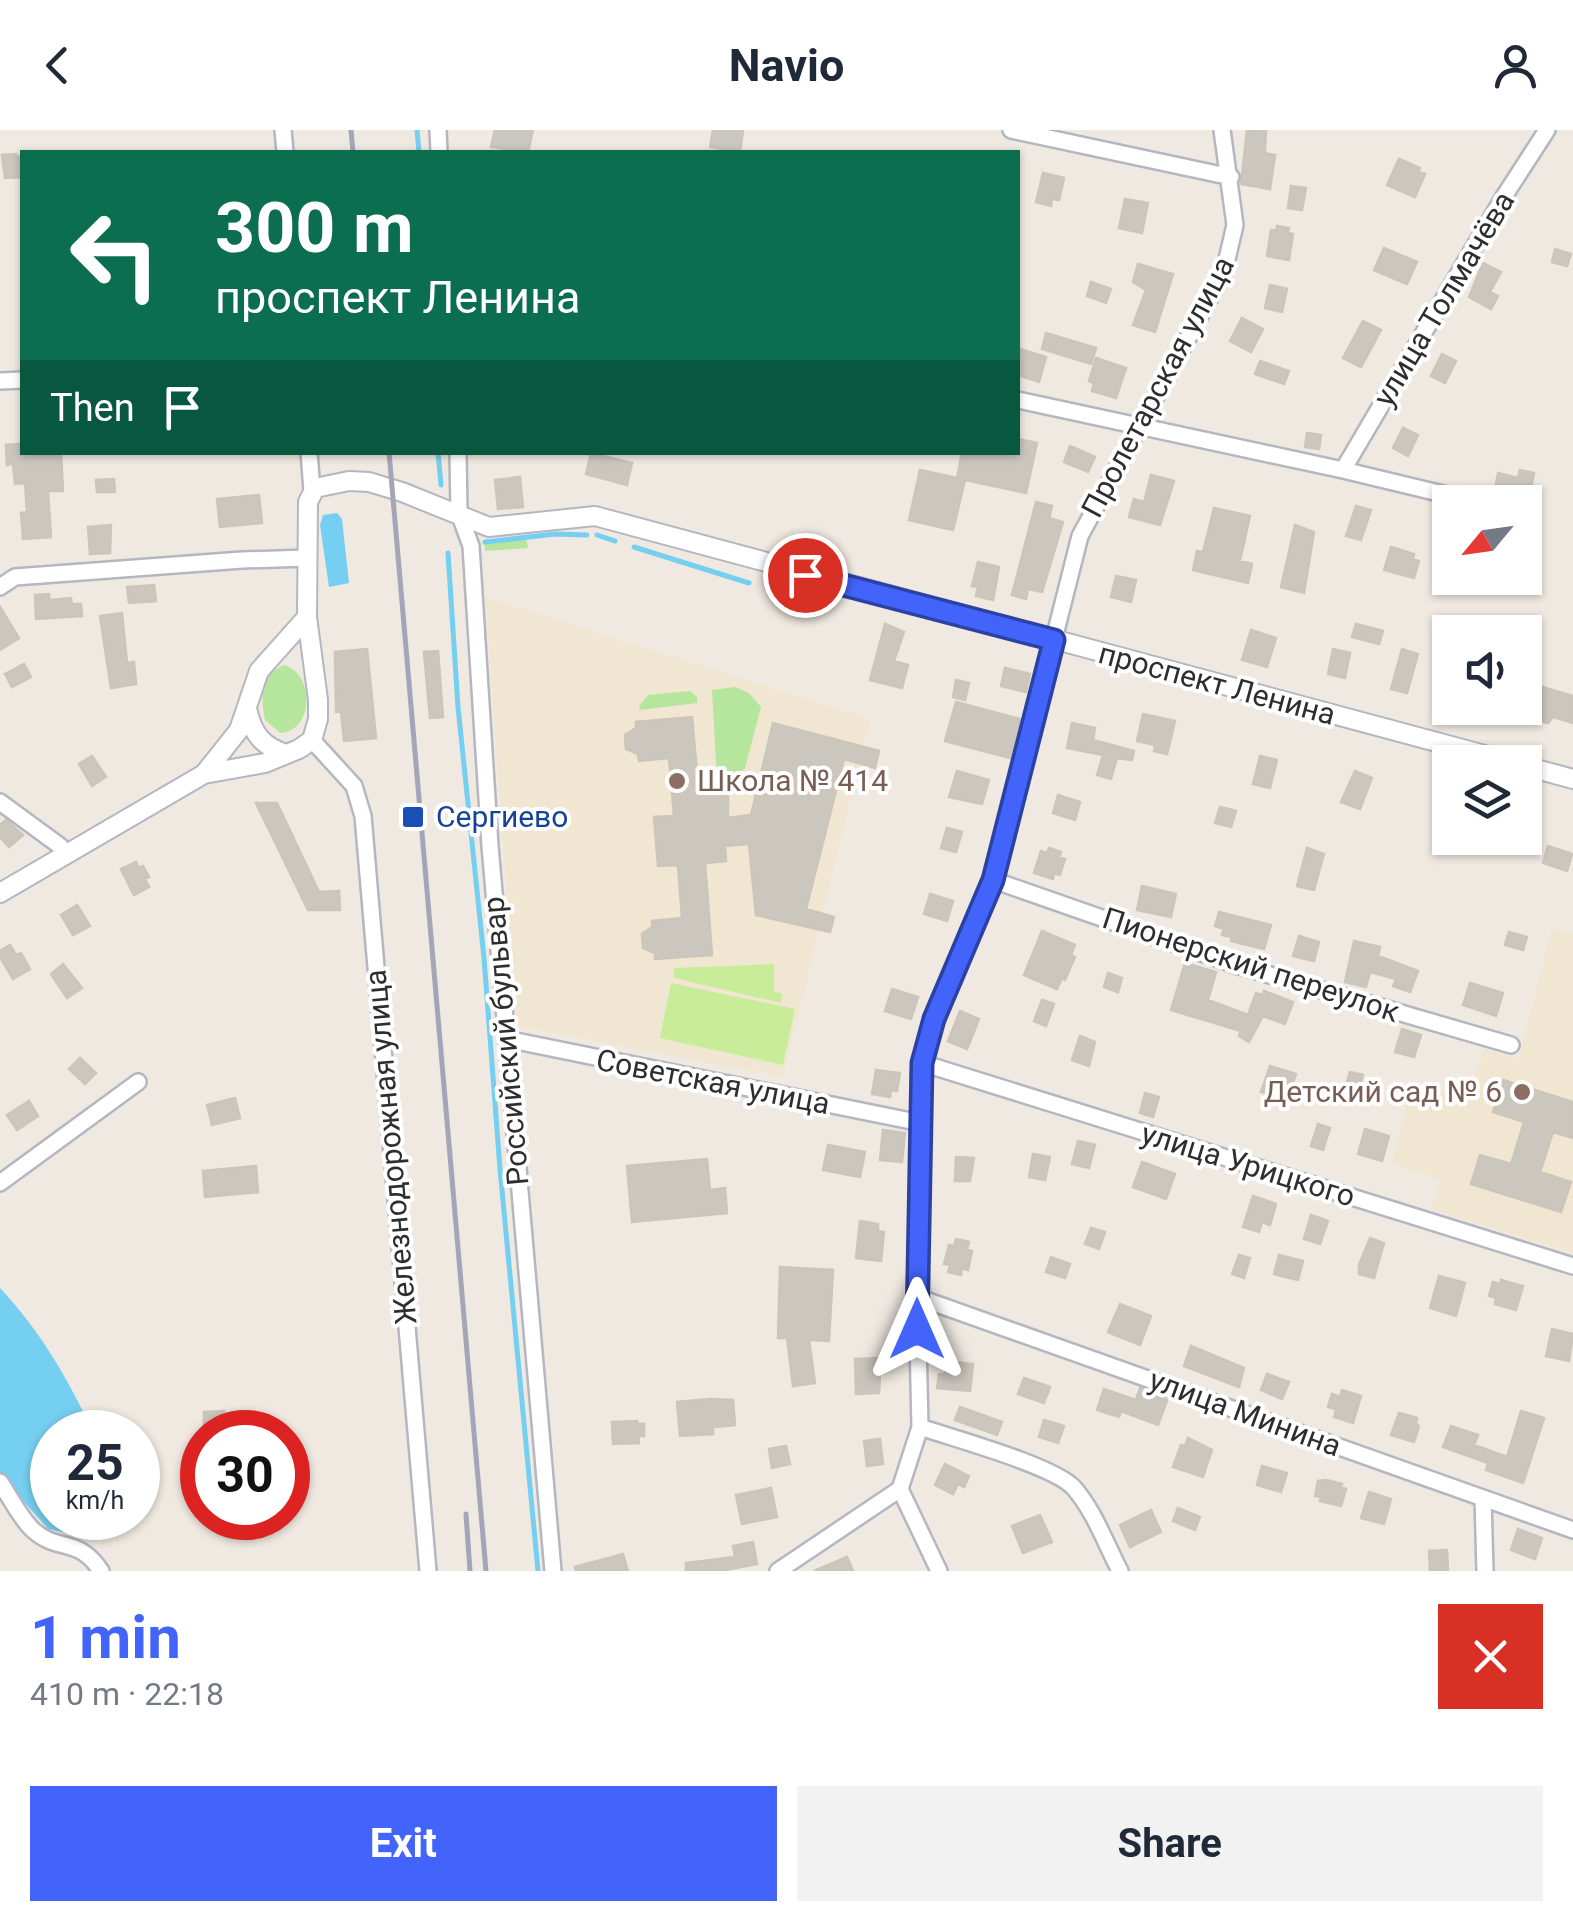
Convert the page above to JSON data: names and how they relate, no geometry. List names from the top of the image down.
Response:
{
  "streets": {
    "street": [
      "улица Толмачёва",
      "Пролетарская улица",
      "проспект Ленина",
      "Пионерский переулок",
      "Российский бульвар",
      "Советская улица",
      "Железнодорожная улица",
      "улица Урицкого",
      "улица Минина"
    ]
  },
  "crossings": [
    ["Пролетарская улица", "проспект Ленина"],
    ["Пролетарская улица", "Пионерский переулок"],
    ["Пролетарская улица", "Советская улица"],
    ["Пролетарская улица", "улица Урицкого"],
    ["Пролетарская улица", "улица Минина"],
    ["проспект Ленина", "Российский бульвар"],
    ["Российский бульвар", "Советская улица"]
  ],
  "places": {
    "other": ["Школа № 414", "Детский сад № 6"],
    "transit": ["Сергиево"]
  },
  "north": "bottom left",
  "page": {
    "header": "Navio",
    "turn": ["300 m", "проспект Ленина"],
    "then": "Then",
    "speed": "25 km/h",
    "limit": "30",
    "heading": ["1 min", "410 m · 22:18"],
    "buttons": ["Exit", "Share"]
  }
}
